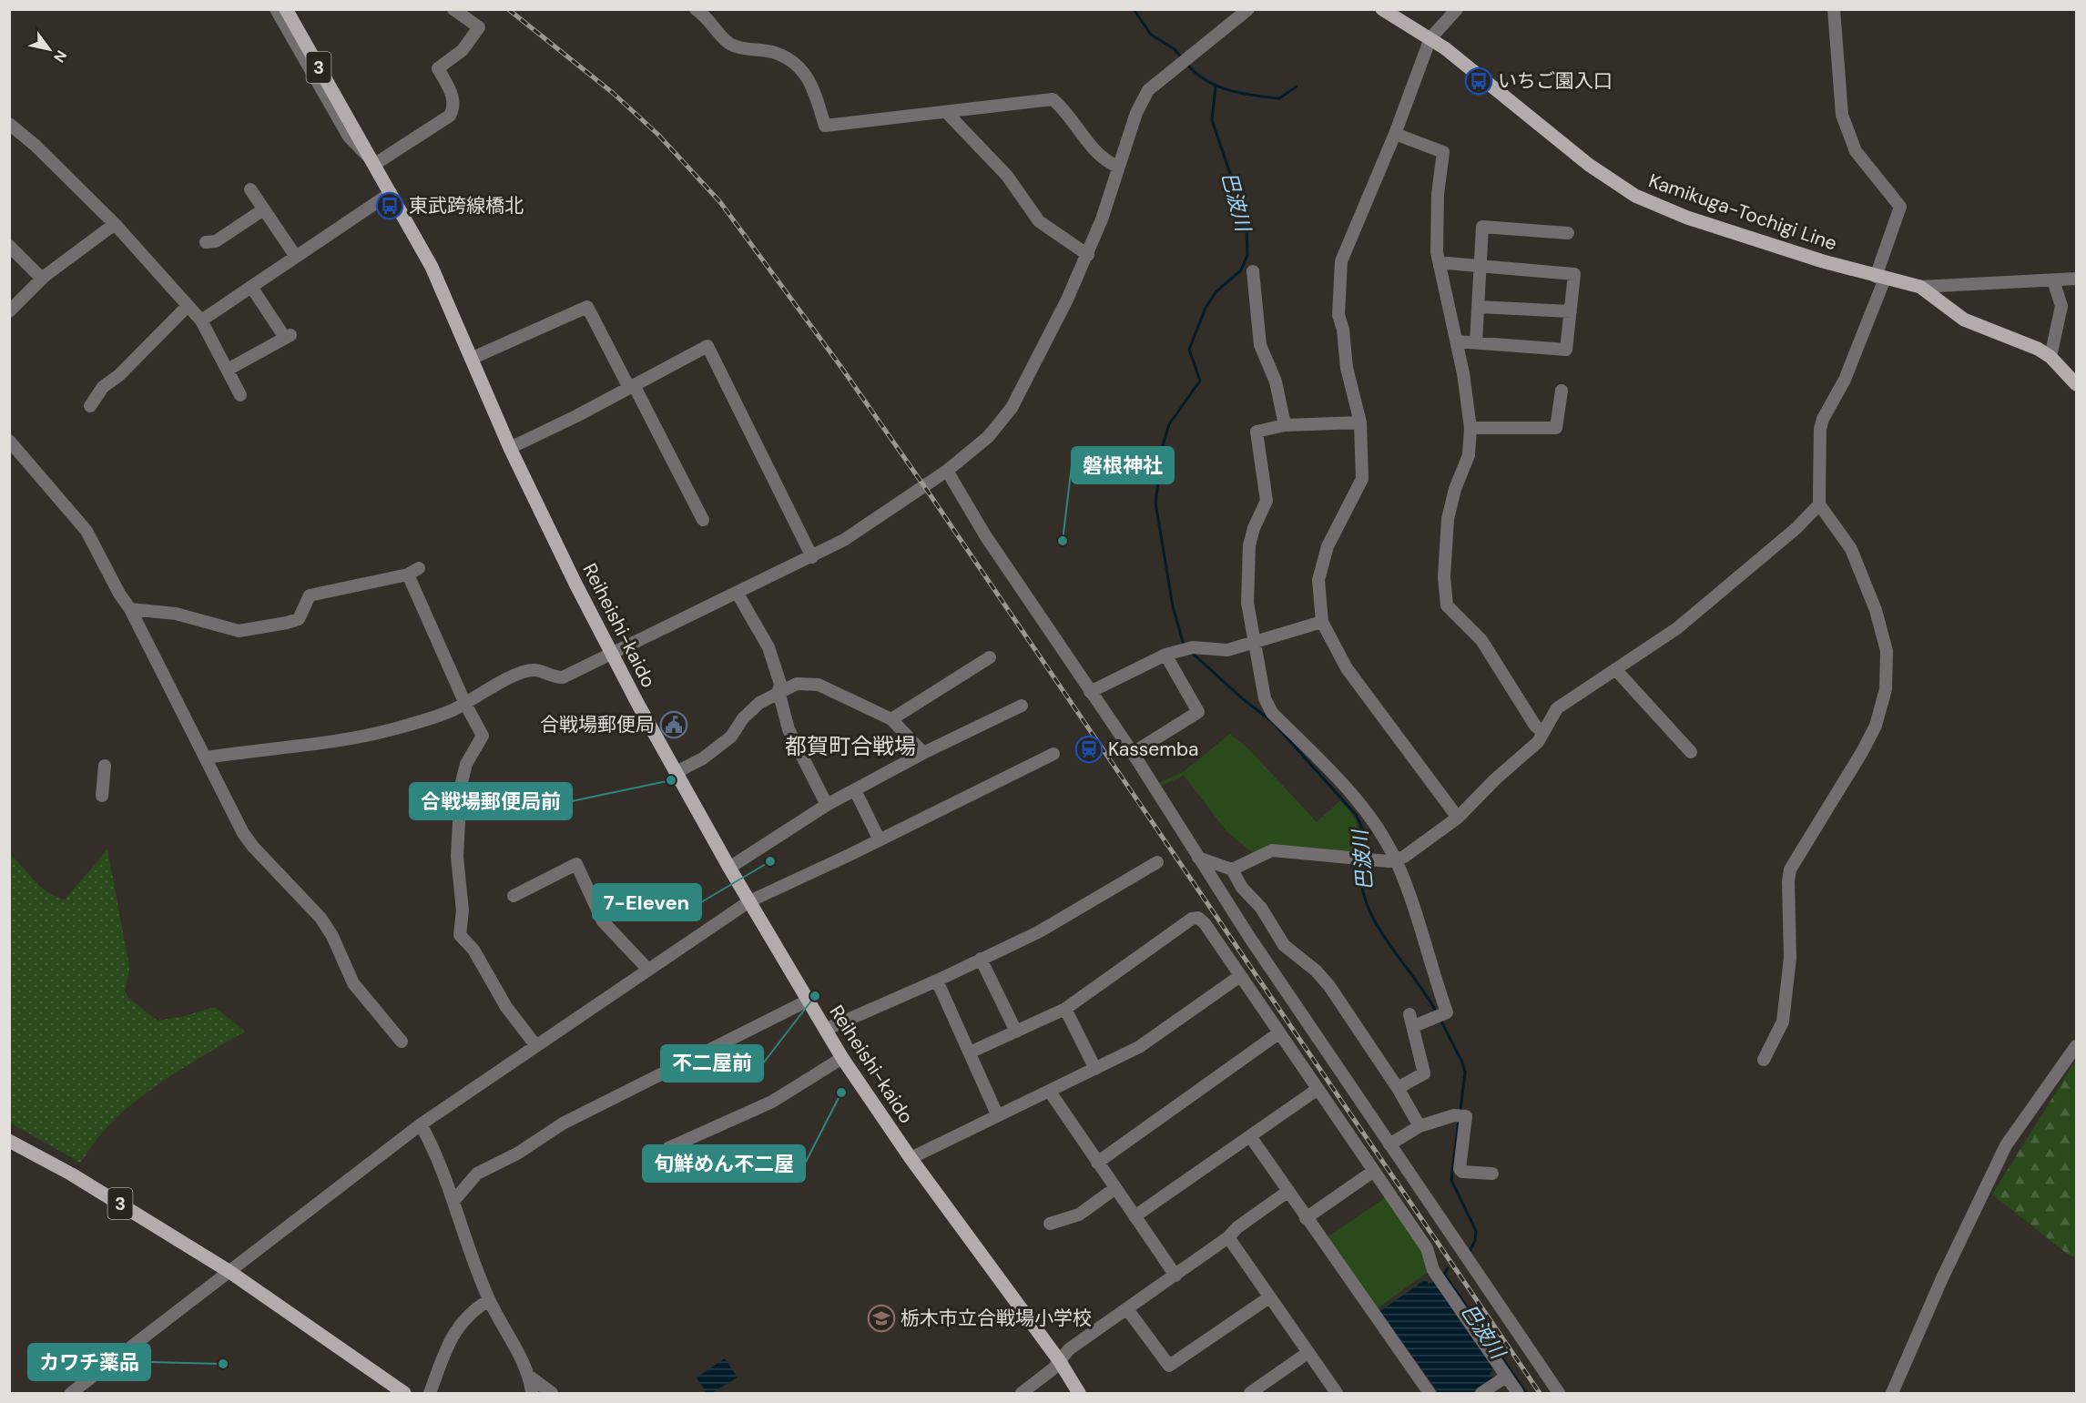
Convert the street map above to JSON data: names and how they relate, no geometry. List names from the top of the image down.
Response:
{
  "streets": {
    "main road": ["3", "Kamikuga-Tochigi Line", "Reiheishi-kaido"]
  },
  "districts": ["都賀町合戦場"],
  "water": ["巴波川"],
  "places": {
    "bus stop": ["いちご園入口", "東武跨線橋北"],
    "other": [
      "磐根神社",
      "合戦場郵便局前",
      "7-Eleven",
      "不二屋前",
      "旬鮮めん不二屋",
      "カワチ薬品"
    ],
    "public building": ["合戦場郵便局"],
    "station": ["Kassemba"],
    "school or university": ["栃木市立合戦場小学校"]
  },
  "north": "bottom right"
}
